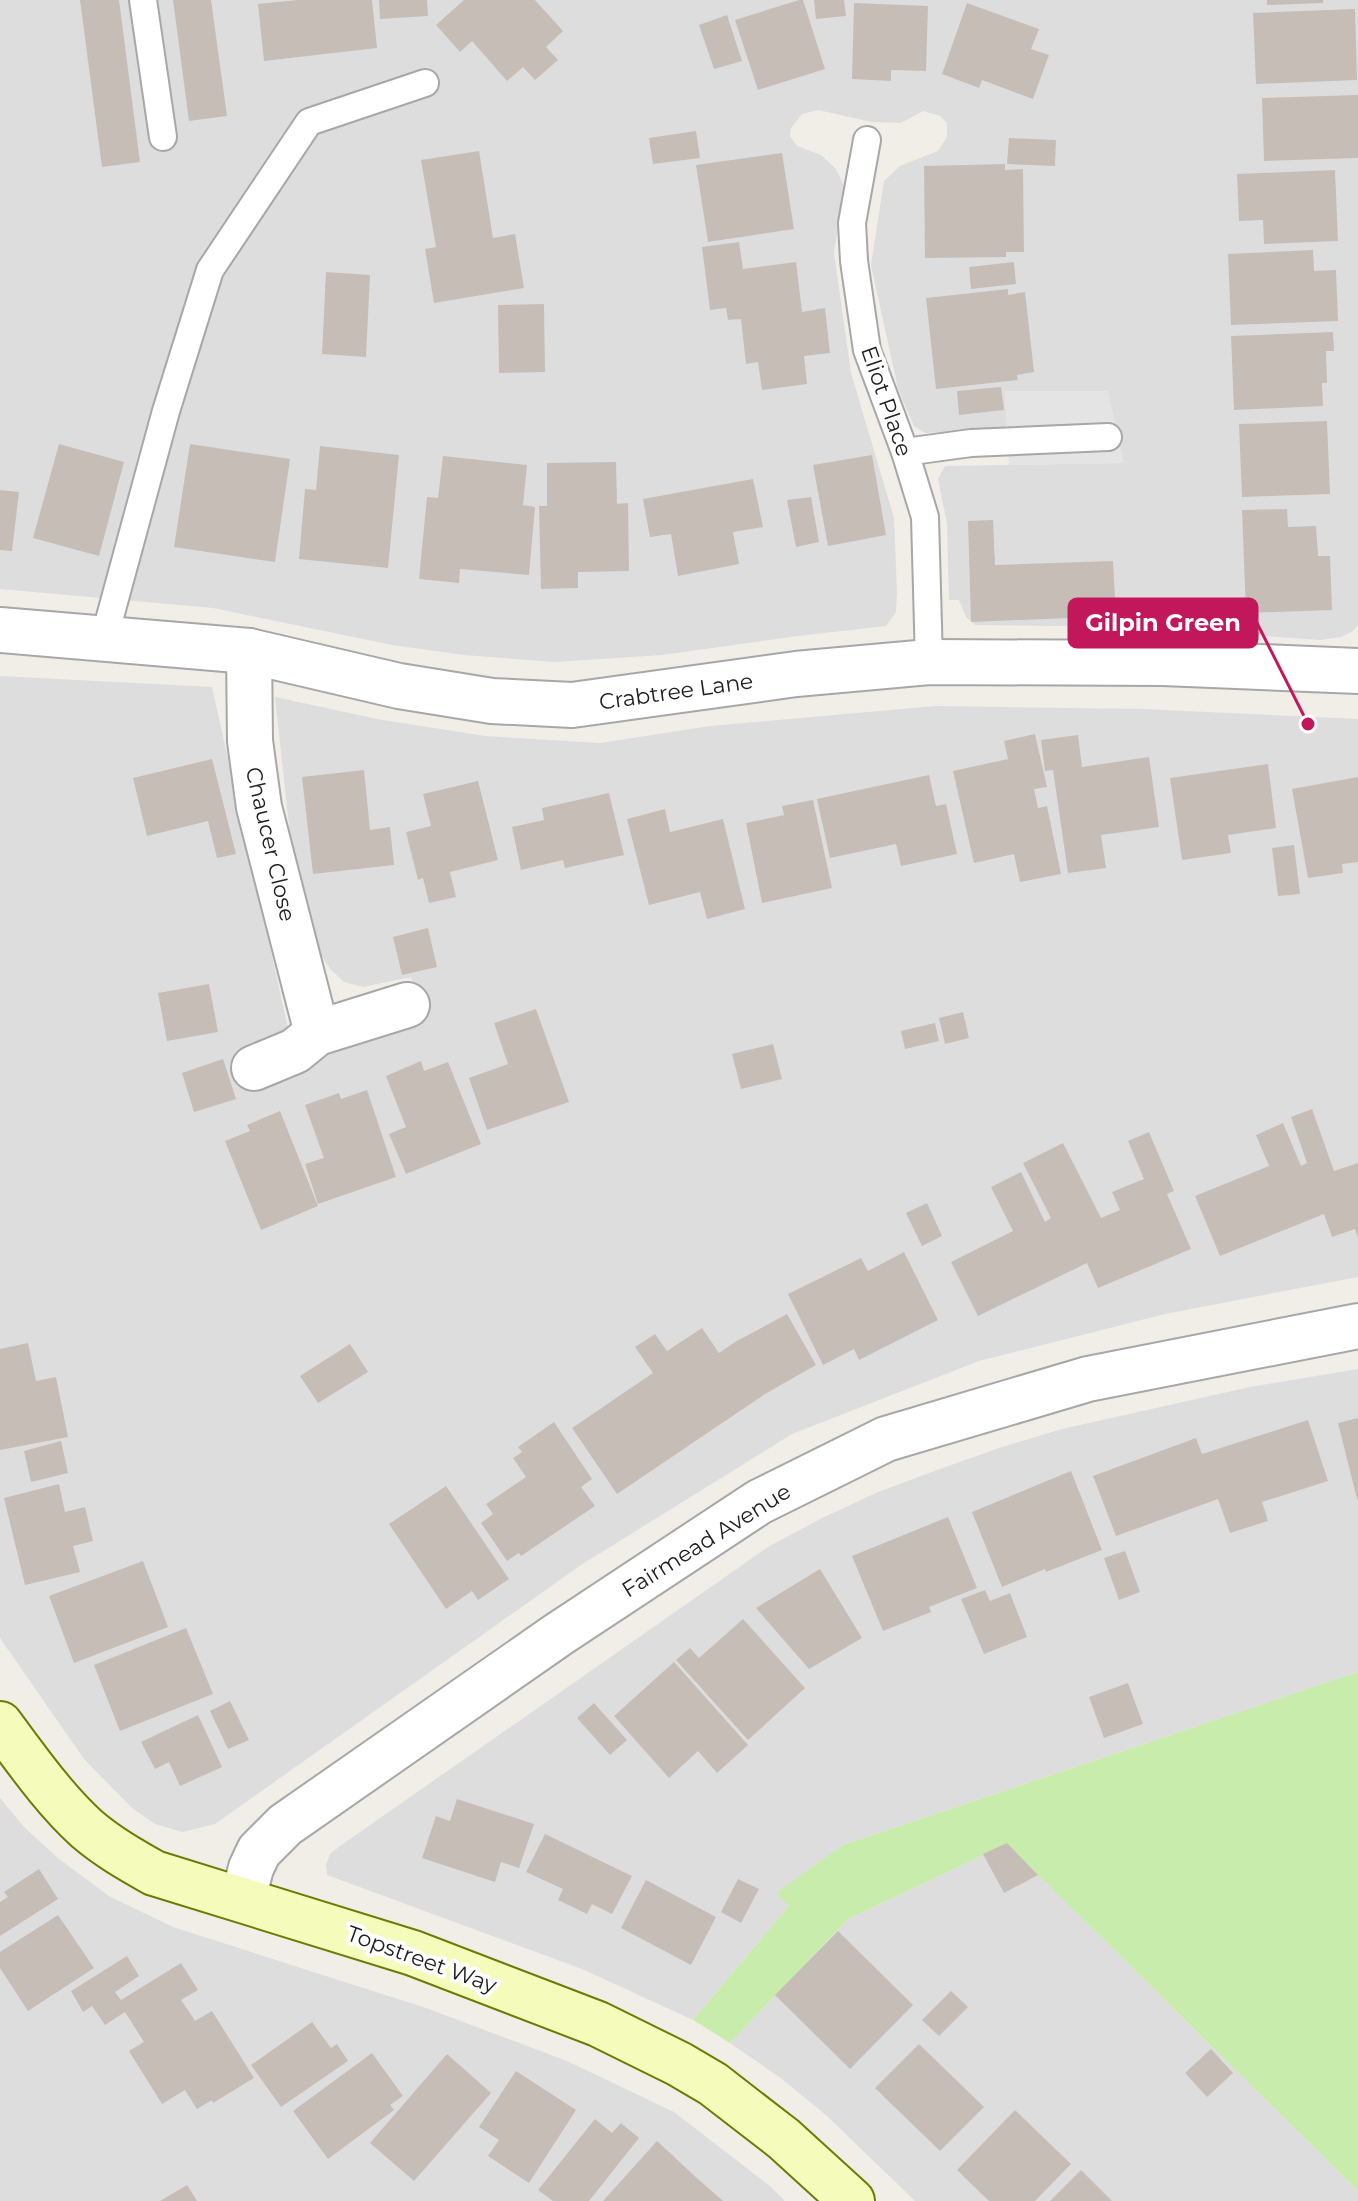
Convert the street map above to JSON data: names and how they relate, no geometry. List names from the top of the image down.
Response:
{
  "streets": {
    "street": [
      "Crabtree Lane",
      "Chaucer Close",
      "Fairmead Avenue",
      "Topstreet Way"
    ],
    "lane": ["Eliot Place"]
  },
  "crossings": [
    ["Eliot Place", "Crabtree Lane"],
    ["Crabtree Lane", "Chaucer Close"],
    ["Fairmead Avenue", "Topstreet Way"]
  ],
  "places": ["Gilpin Green"]
}
